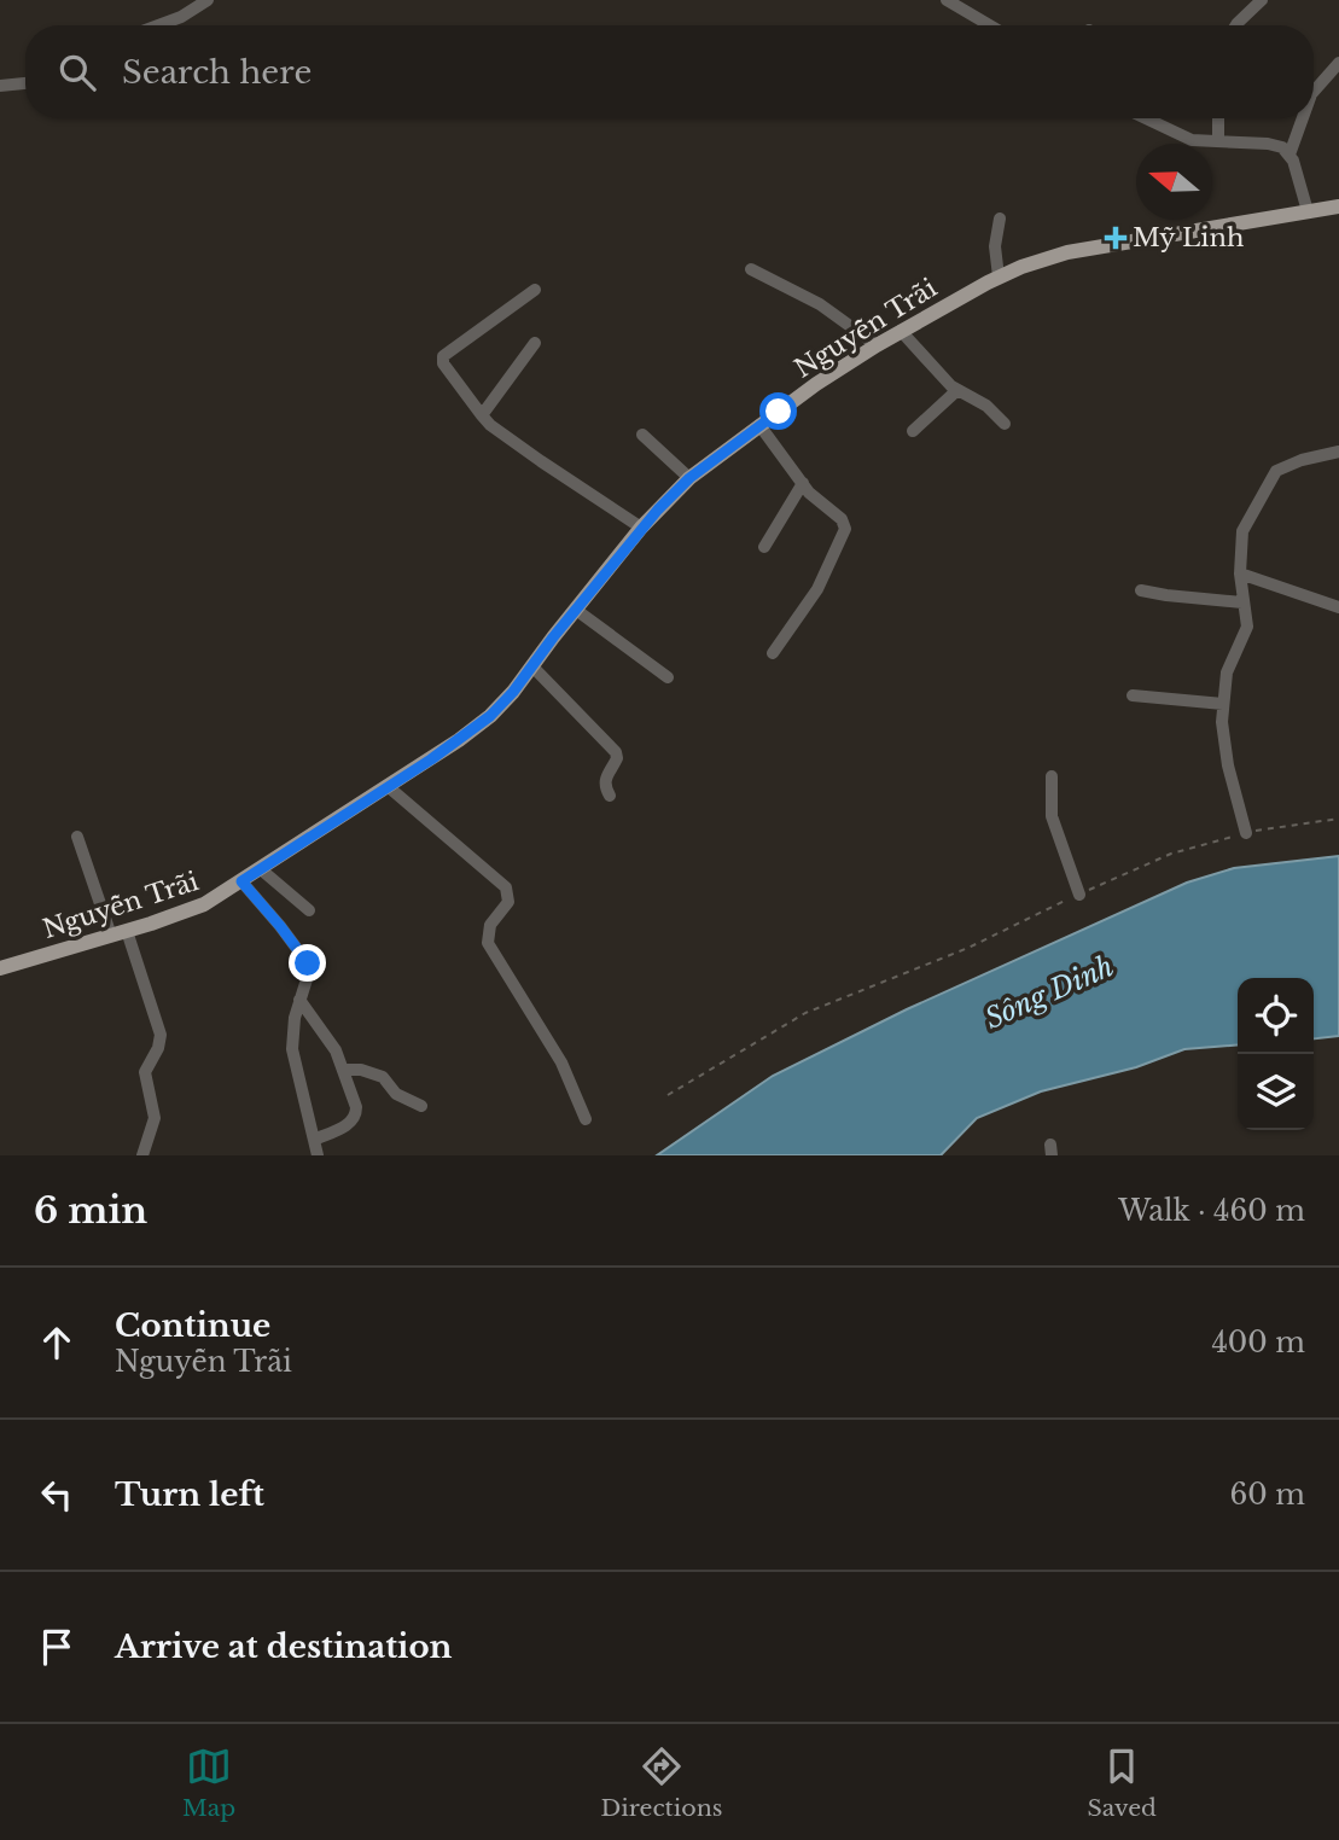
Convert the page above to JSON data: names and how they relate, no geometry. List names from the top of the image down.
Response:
{
  "streets": {
    "main road": ["Nguyễn Trãi"]
  },
  "water": ["Sông Dinh"],
  "places": {
    "health": ["Mỹ Linh"]
  },
  "north": "left",
  "page": {
    "search": "Search here",
    "heading": ["6 min", "Walk · 460 m"],
    "list": [
      ["Continue", "Nguyễn Trãi", "400 m"],
      ["Turn left", "60 m"],
      "Arrive at destination"
    ],
    "nav": ["Map", "Directions", "Saved"]
  }
}
